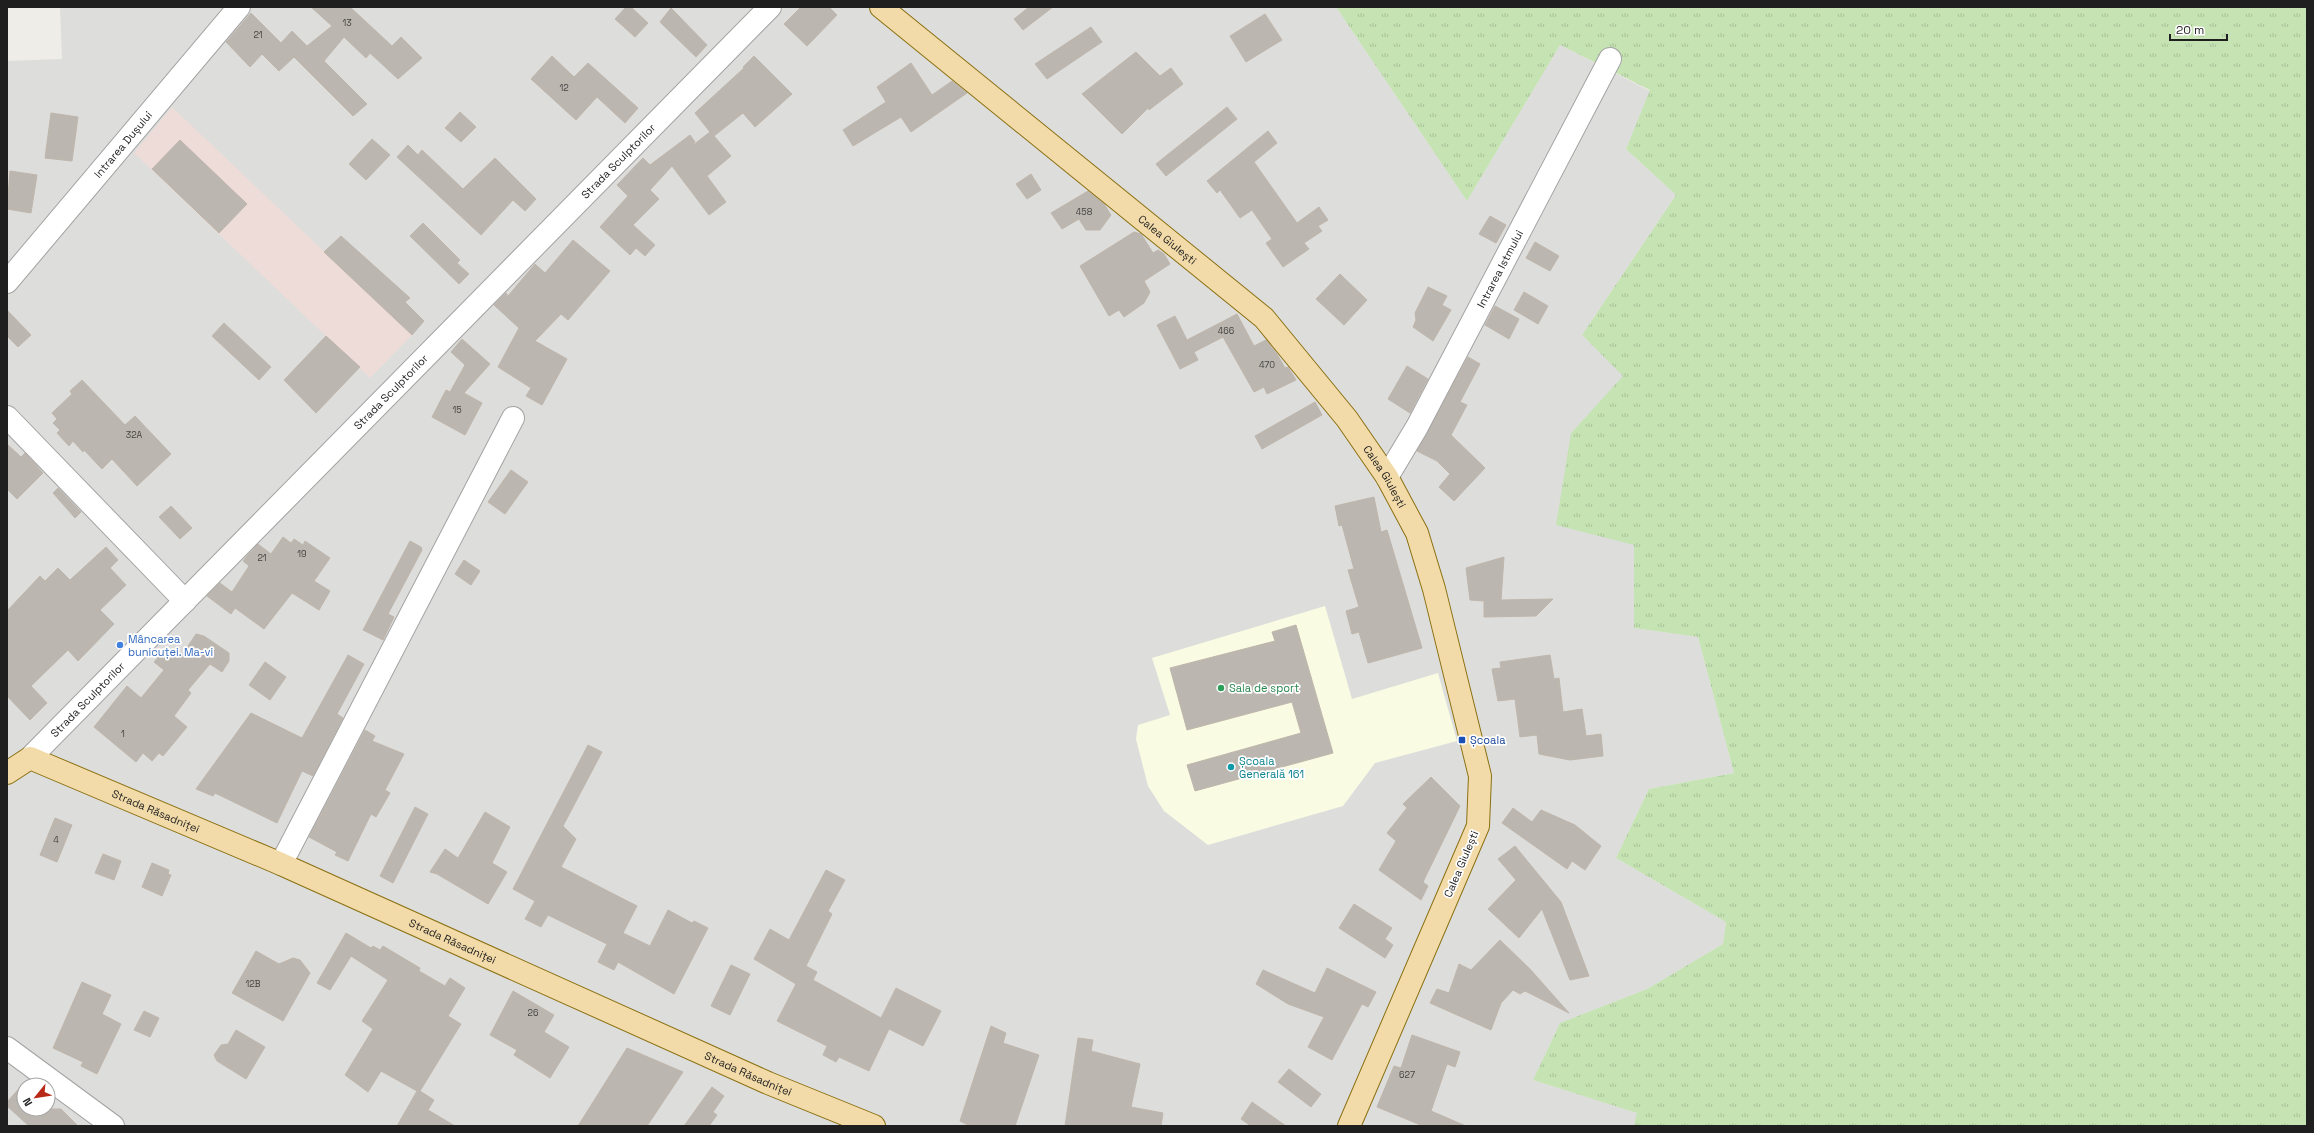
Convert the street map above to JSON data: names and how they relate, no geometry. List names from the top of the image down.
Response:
{
  "streets": {
    "main road": ["Strada Sculptorilor", "Calea Giulești", "Strada Răsadniței"],
    "street": ["Intrarea Dușului", "Intrarea Istmului"]
  },
  "crossings": [
    ["Strada Sculptorilor", "Strada Răsadniței"],
    ["Calea Giulești", "Intrarea Istmului"]
  ],
  "places": {
    "other": ["Mâncarea bunicuței. Ma-vi", "Sala de sport", "Școala Generală 161"],
    "transit": ["Școala"]
  },
  "house_numbers": [
    "13",
    "21",
    "12",
    "458",
    "466",
    "470",
    "15",
    "32A",
    "19",
    "21",
    "1",
    "4",
    "12B",
    "26",
    "627"
  ],
  "scale_bar": "20 m",
  "north": "bottom left"
}
